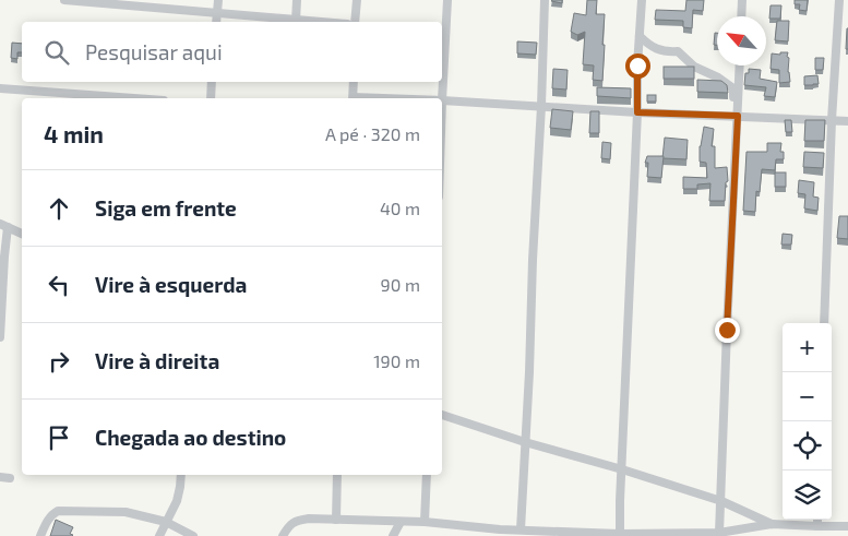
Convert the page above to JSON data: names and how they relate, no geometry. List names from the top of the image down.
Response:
{
  "north": "top left",
  "page": {
    "search": "Pesquisar aqui",
    "heading": ["4 min", "A pé · 320 m"],
    "list": [
      ["Siga em frente", "40 m"],
      ["Vire à esquerda", "90 m"],
      ["Vire à direita", "190 m"],
      "Chegada ao destino"
    ],
    "map_buttons": ["+", "−"]
  }
}
